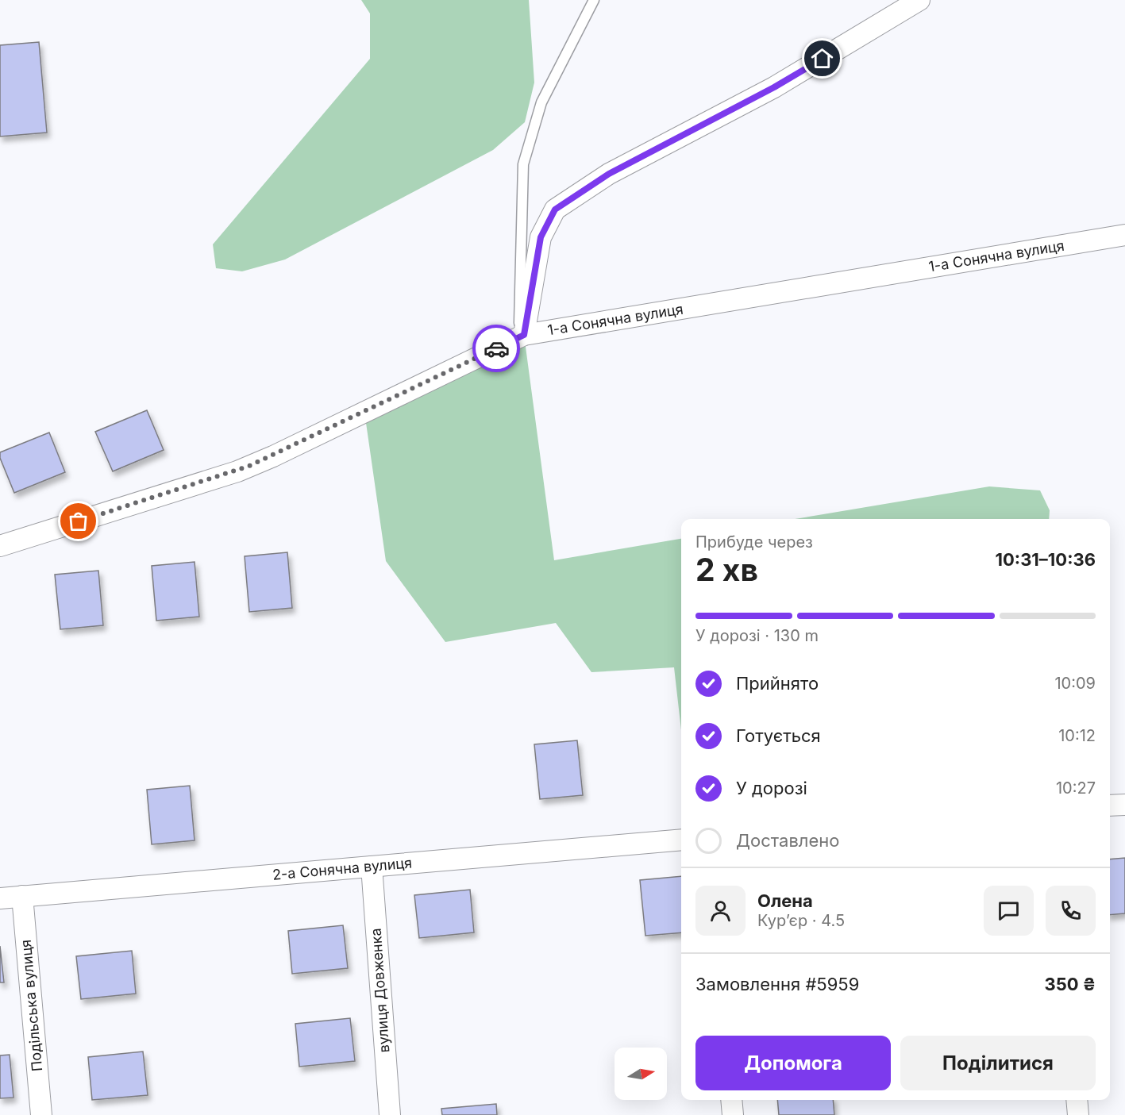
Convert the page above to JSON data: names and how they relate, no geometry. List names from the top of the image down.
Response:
{
  "streets": {
    "street": [
      "1-а Сонячна вулиця",
      "2-а Сонячна вулиця",
      "вулиця Довженка",
      "Подільська вулиця"
    ]
  },
  "crossings": [
    ["2-а Сонячна вулиця", "вулиця Довженка"],
    ["2-а Сонячна вулиця", "Подільська вулиця"]
  ],
  "north": "right",
  "page": {
    "heading": ["2 хв", "Прибуде через", "10:31–10:36"],
    "panel": [
      "Олена",
      "Кур’єр · 4.5",
      "Замовлення #5959",
      "350 ₴"
    ],
    "bar": "У дорозі · 130 m",
    "list": [
      ["Прийнято", "10:09"],
      ["Готується", "10:12"],
      ["У дорозі", "10:27"],
      "Доставлено"
    ],
    "buttons": ["Допомога", "Поділитися"]
  }
}
